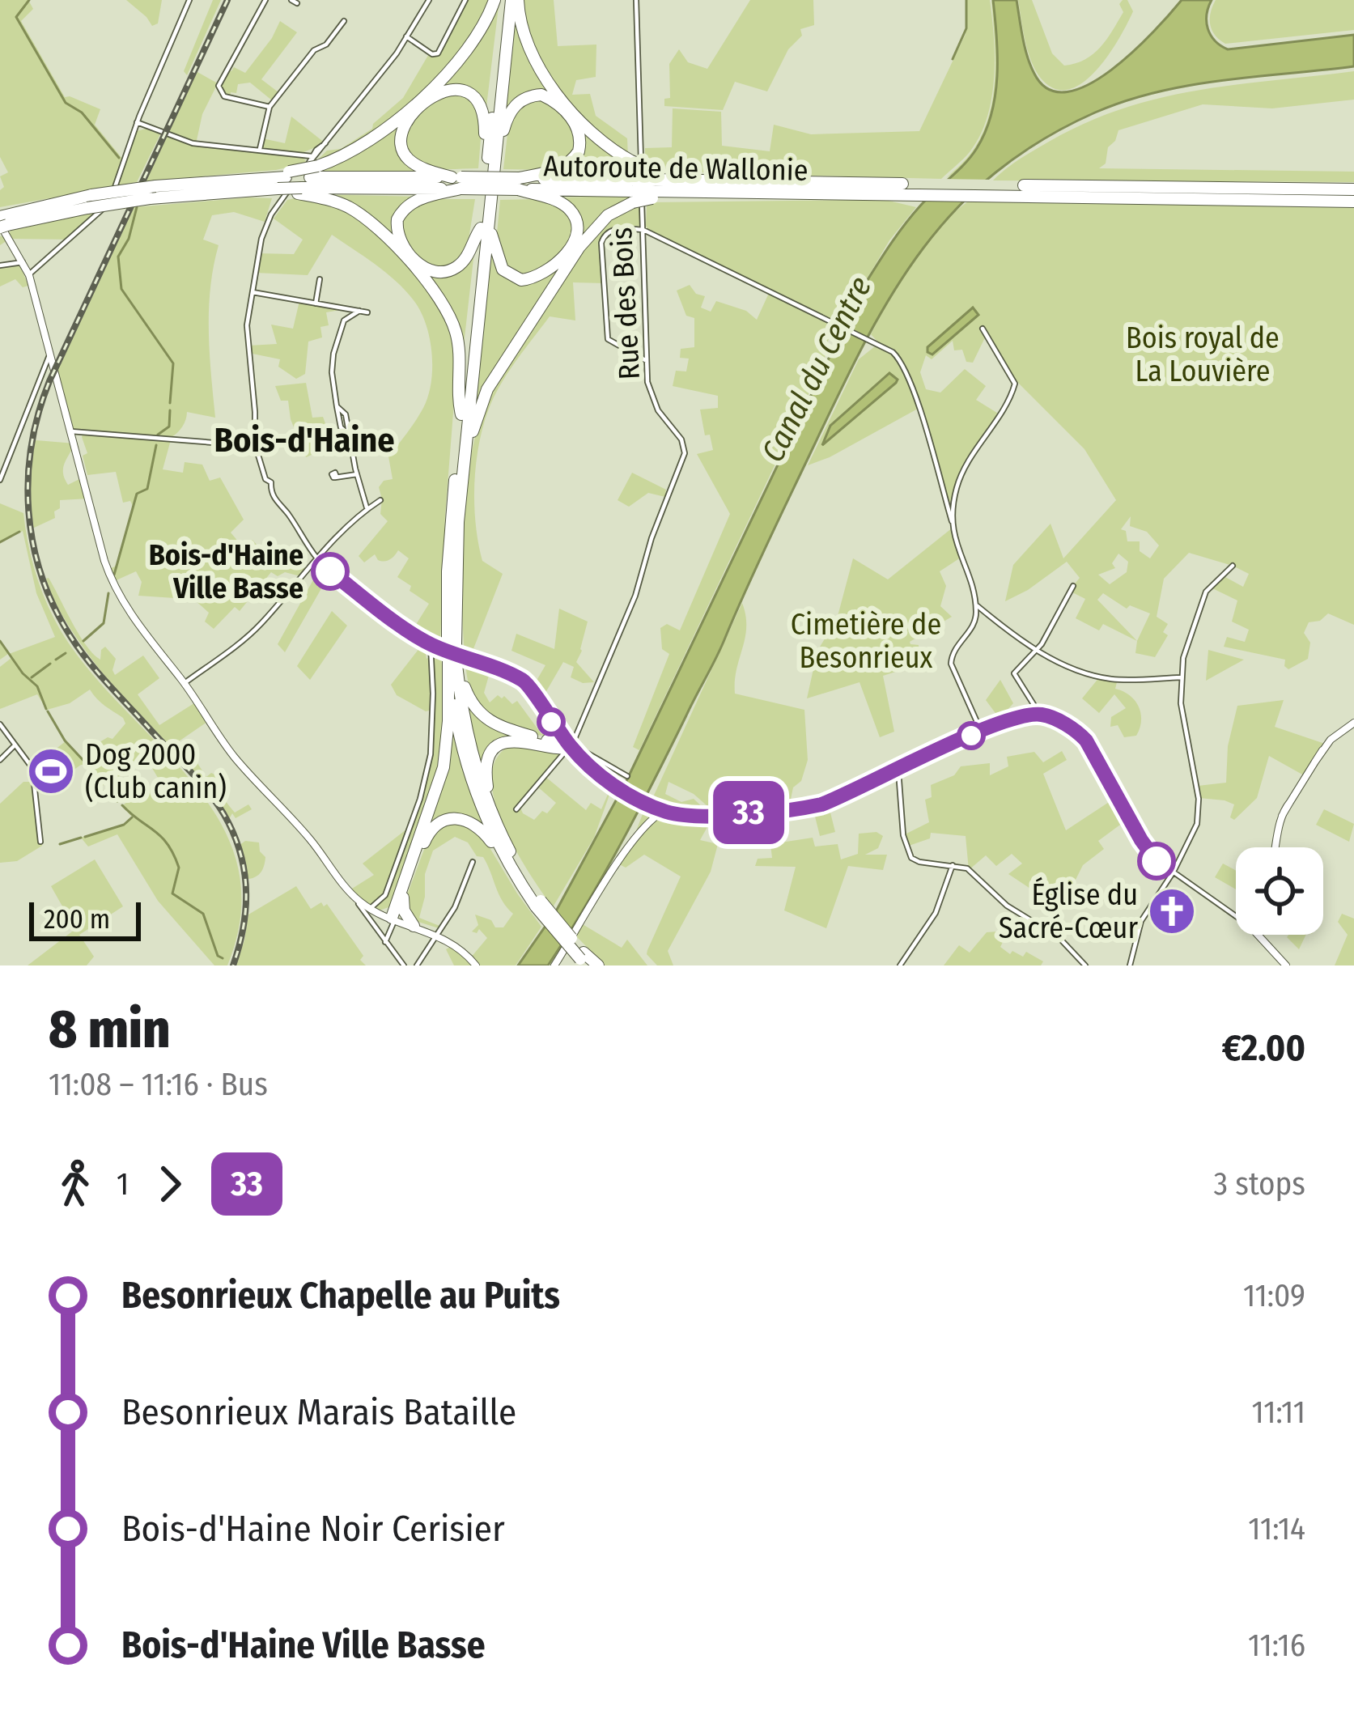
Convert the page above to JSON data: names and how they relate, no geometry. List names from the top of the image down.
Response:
{
  "streets": {
    "highway": ["Autoroute de Wallonie"],
    "street": ["Rue des Bois"]
  },
  "districts": ["Bois-d'Haine"],
  "water": ["Canal du Centre"],
  "parks": ["Bois royal de La Louvière", "Cimetière de Besonrieux"],
  "places": {
    "other": ["Bois-d'Haine Ville Basse"],
    "sports": ["Dog 2000 (Club canin)"],
    "church": ["Église du Sacré-Cœur"]
  },
  "lines": ["bus line 33"],
  "scale_bar": "200 m",
  "page": {
    "on_map": "33",
    "scale": "200 m",
    "heading": ["8 min", "11:08 – 11:16 · Bus", "€2.00"],
    "legs": ["1", "33", "3 stops"],
    "list": [
      {
        "name": "Besonrieux Chapelle au Puits",
        "value": "11:09"
      },
      {
        "name": "Besonrieux Marais Bataille",
        "value": "11:11"
      },
      {
        "name": "Bois-d'Haine Noir Cerisier",
        "value": "11:14"
      },
      {
        "name": "Bois-d'Haine Ville Basse",
        "value": "11:16"
      }
    ]
  }
}
